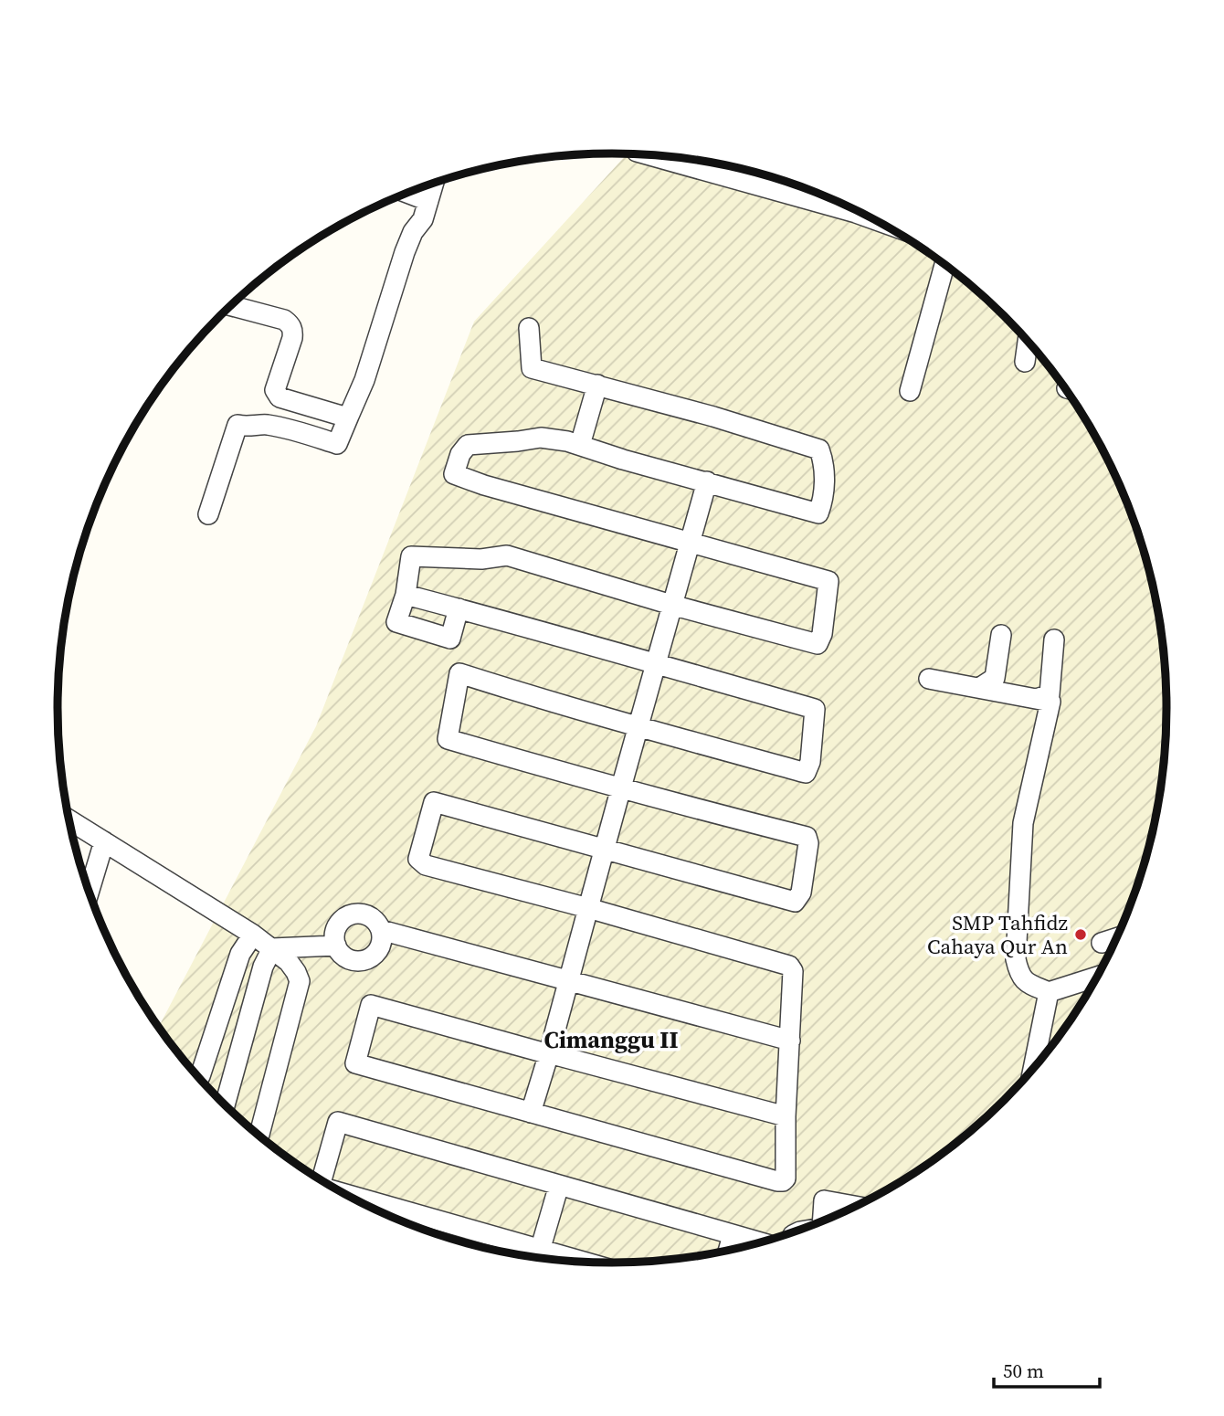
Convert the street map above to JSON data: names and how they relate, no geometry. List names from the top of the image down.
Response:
{
  "districts": ["Cimanggu II"],
  "places": ["SMP Tahfidz Cahaya Qur An"],
  "scale_bar": "50 m"
}
